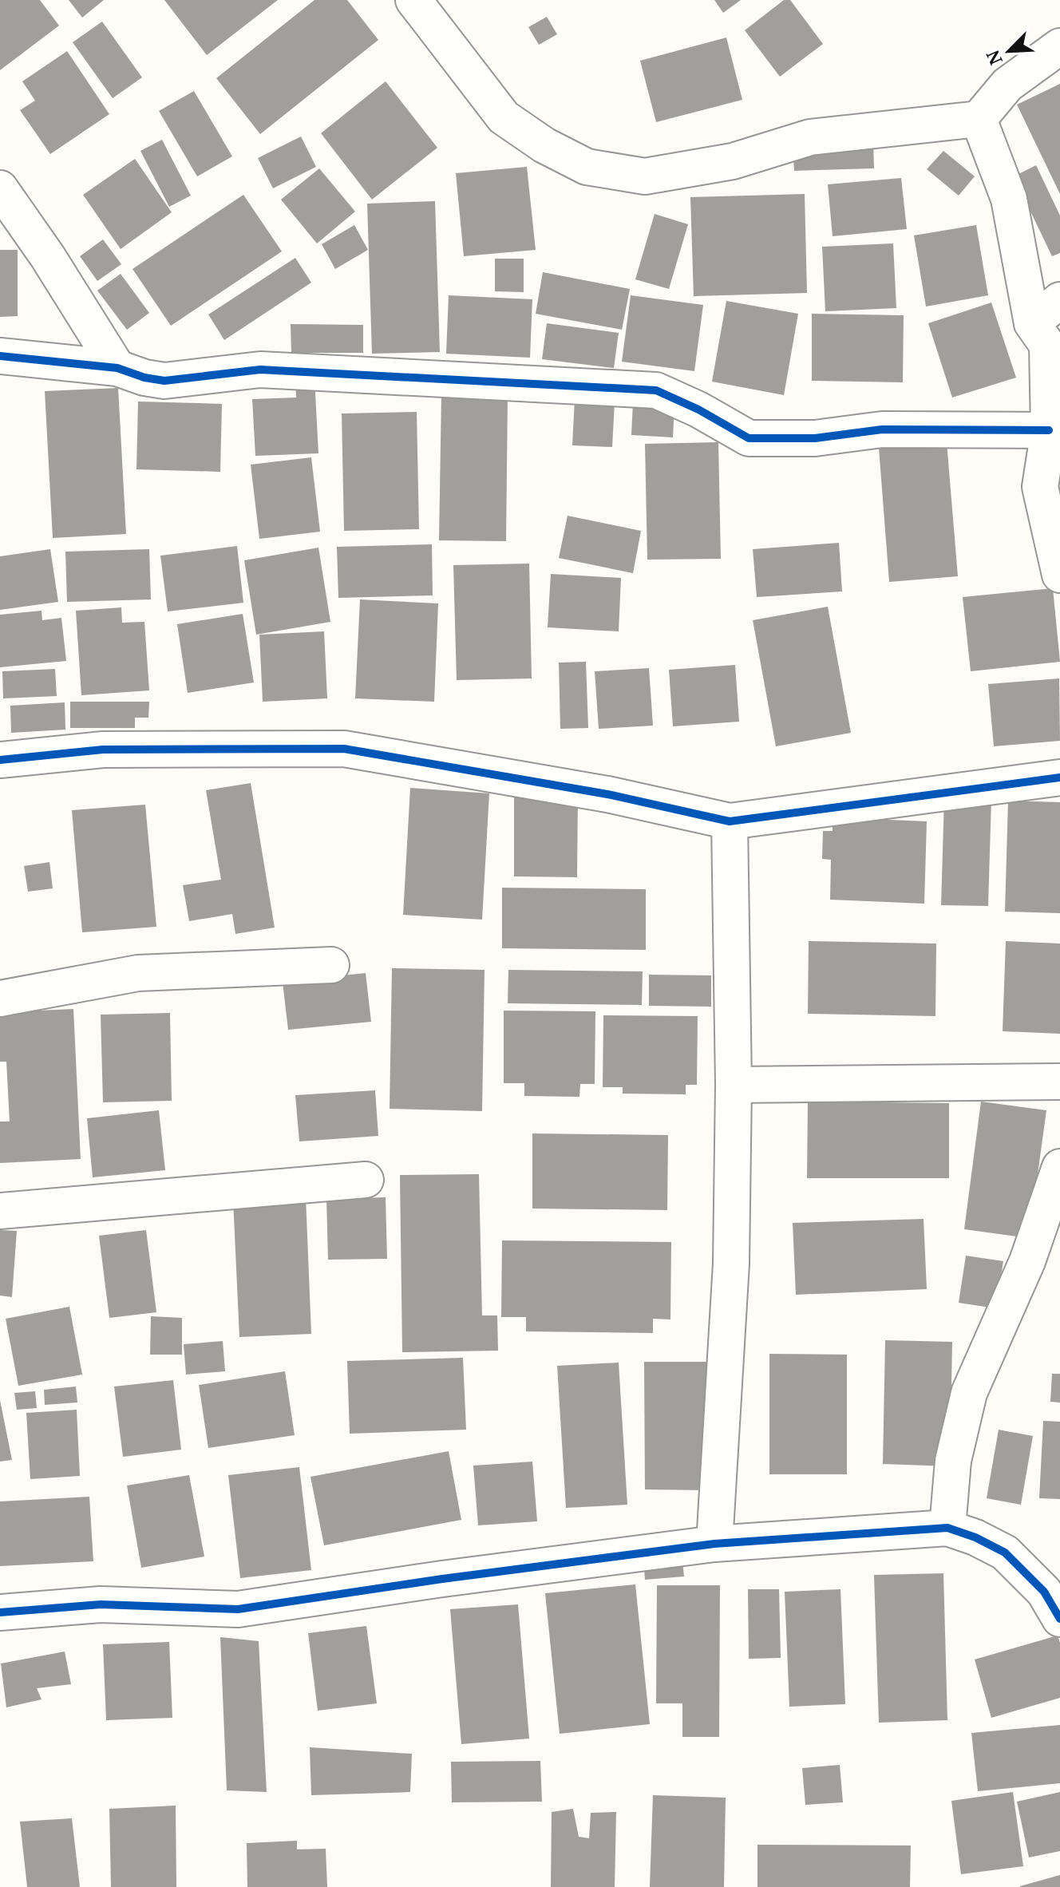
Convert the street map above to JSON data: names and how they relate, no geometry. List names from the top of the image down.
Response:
{
  "north": "bottom left"
}
